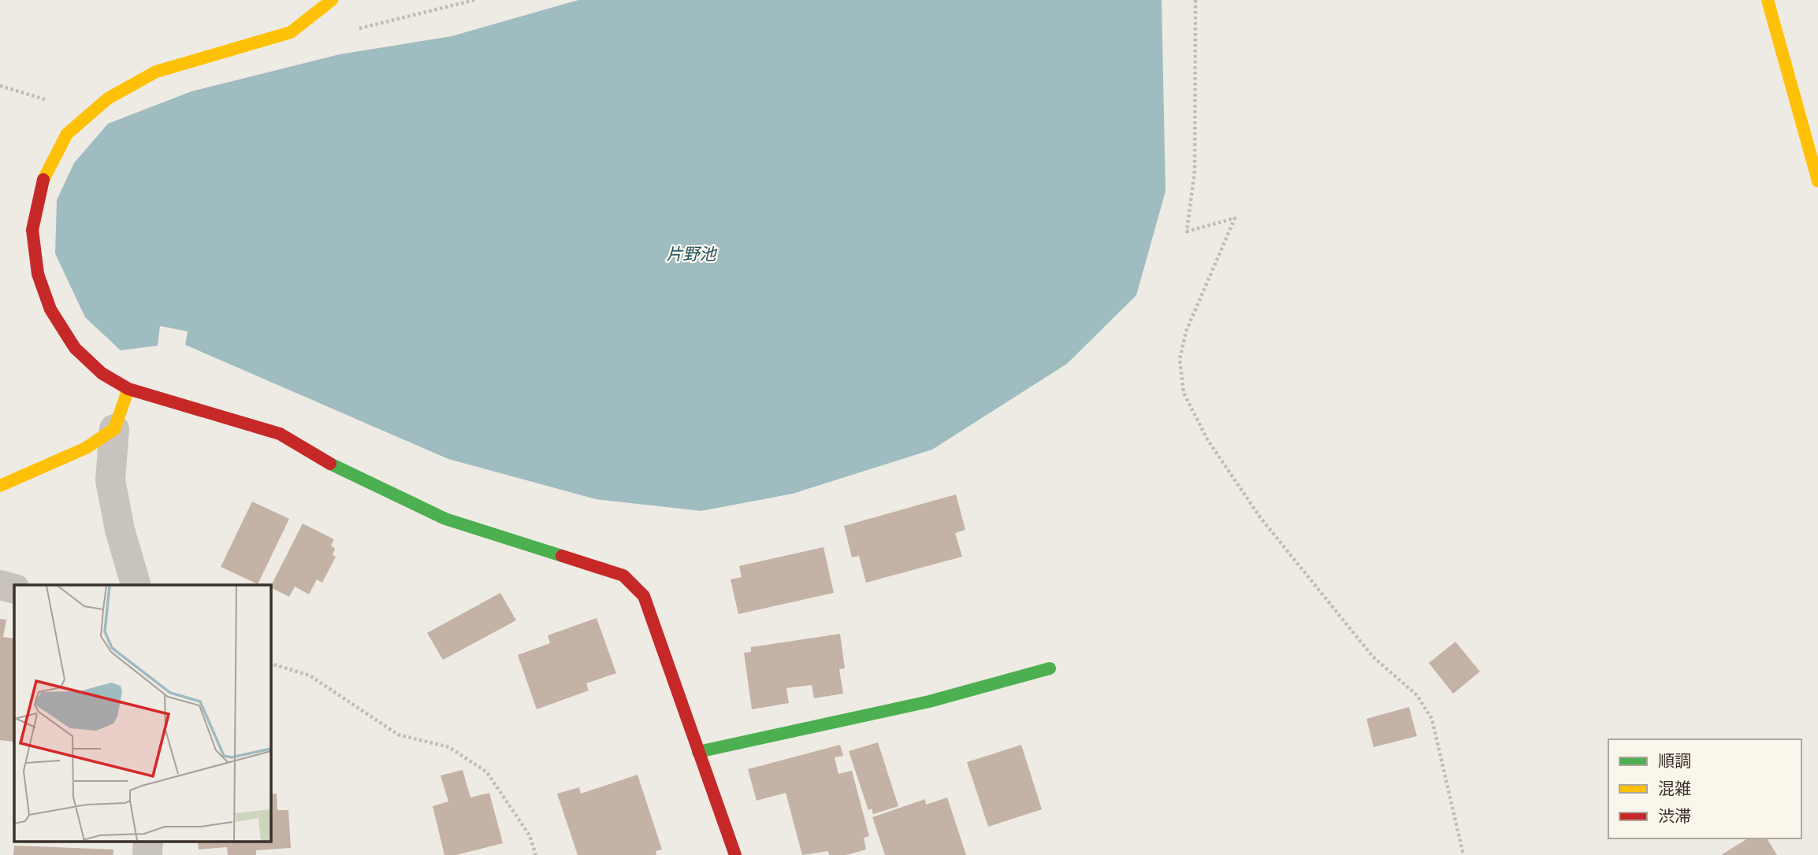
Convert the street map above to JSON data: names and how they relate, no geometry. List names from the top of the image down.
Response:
{
  "water": ["片野池"],
  "legend": ["順調", "混雑", "渋滞"]
}
